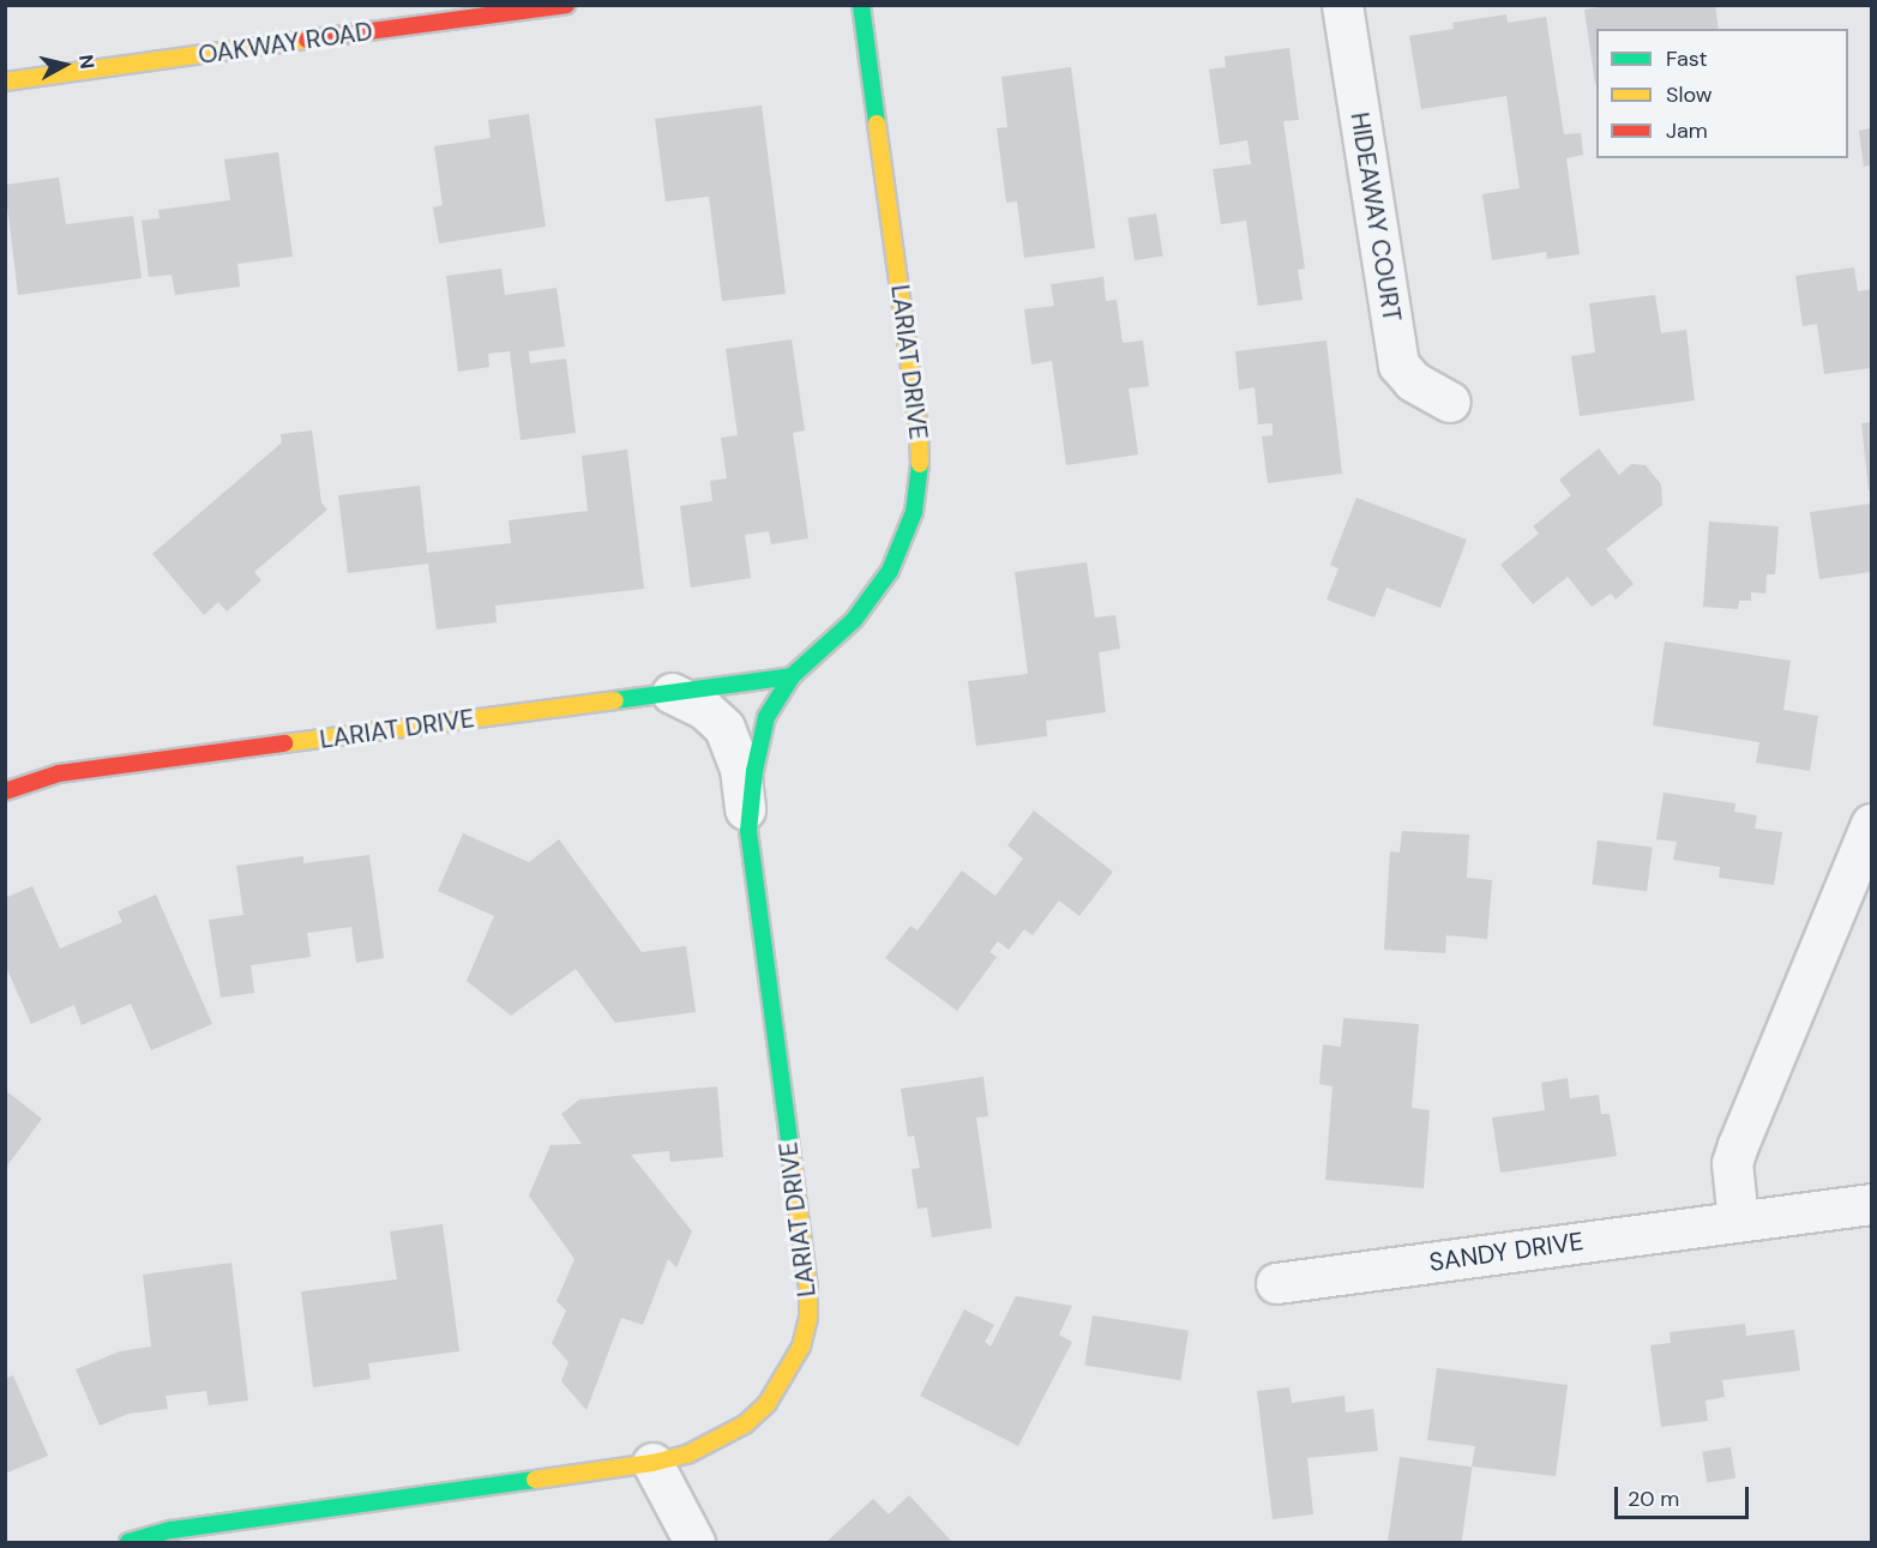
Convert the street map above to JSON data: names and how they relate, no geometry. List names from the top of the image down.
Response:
{
  "streets": {
    "street": [
      "OAKWAY ROAD",
      "HIDEAWAY COURT",
      "LARIAT DRIVE",
      "SANDY DRIVE"
    ]
  },
  "legend": ["Fast", "Slow", "Jam"],
  "scale_bar": "20 m",
  "north": "right"
}
